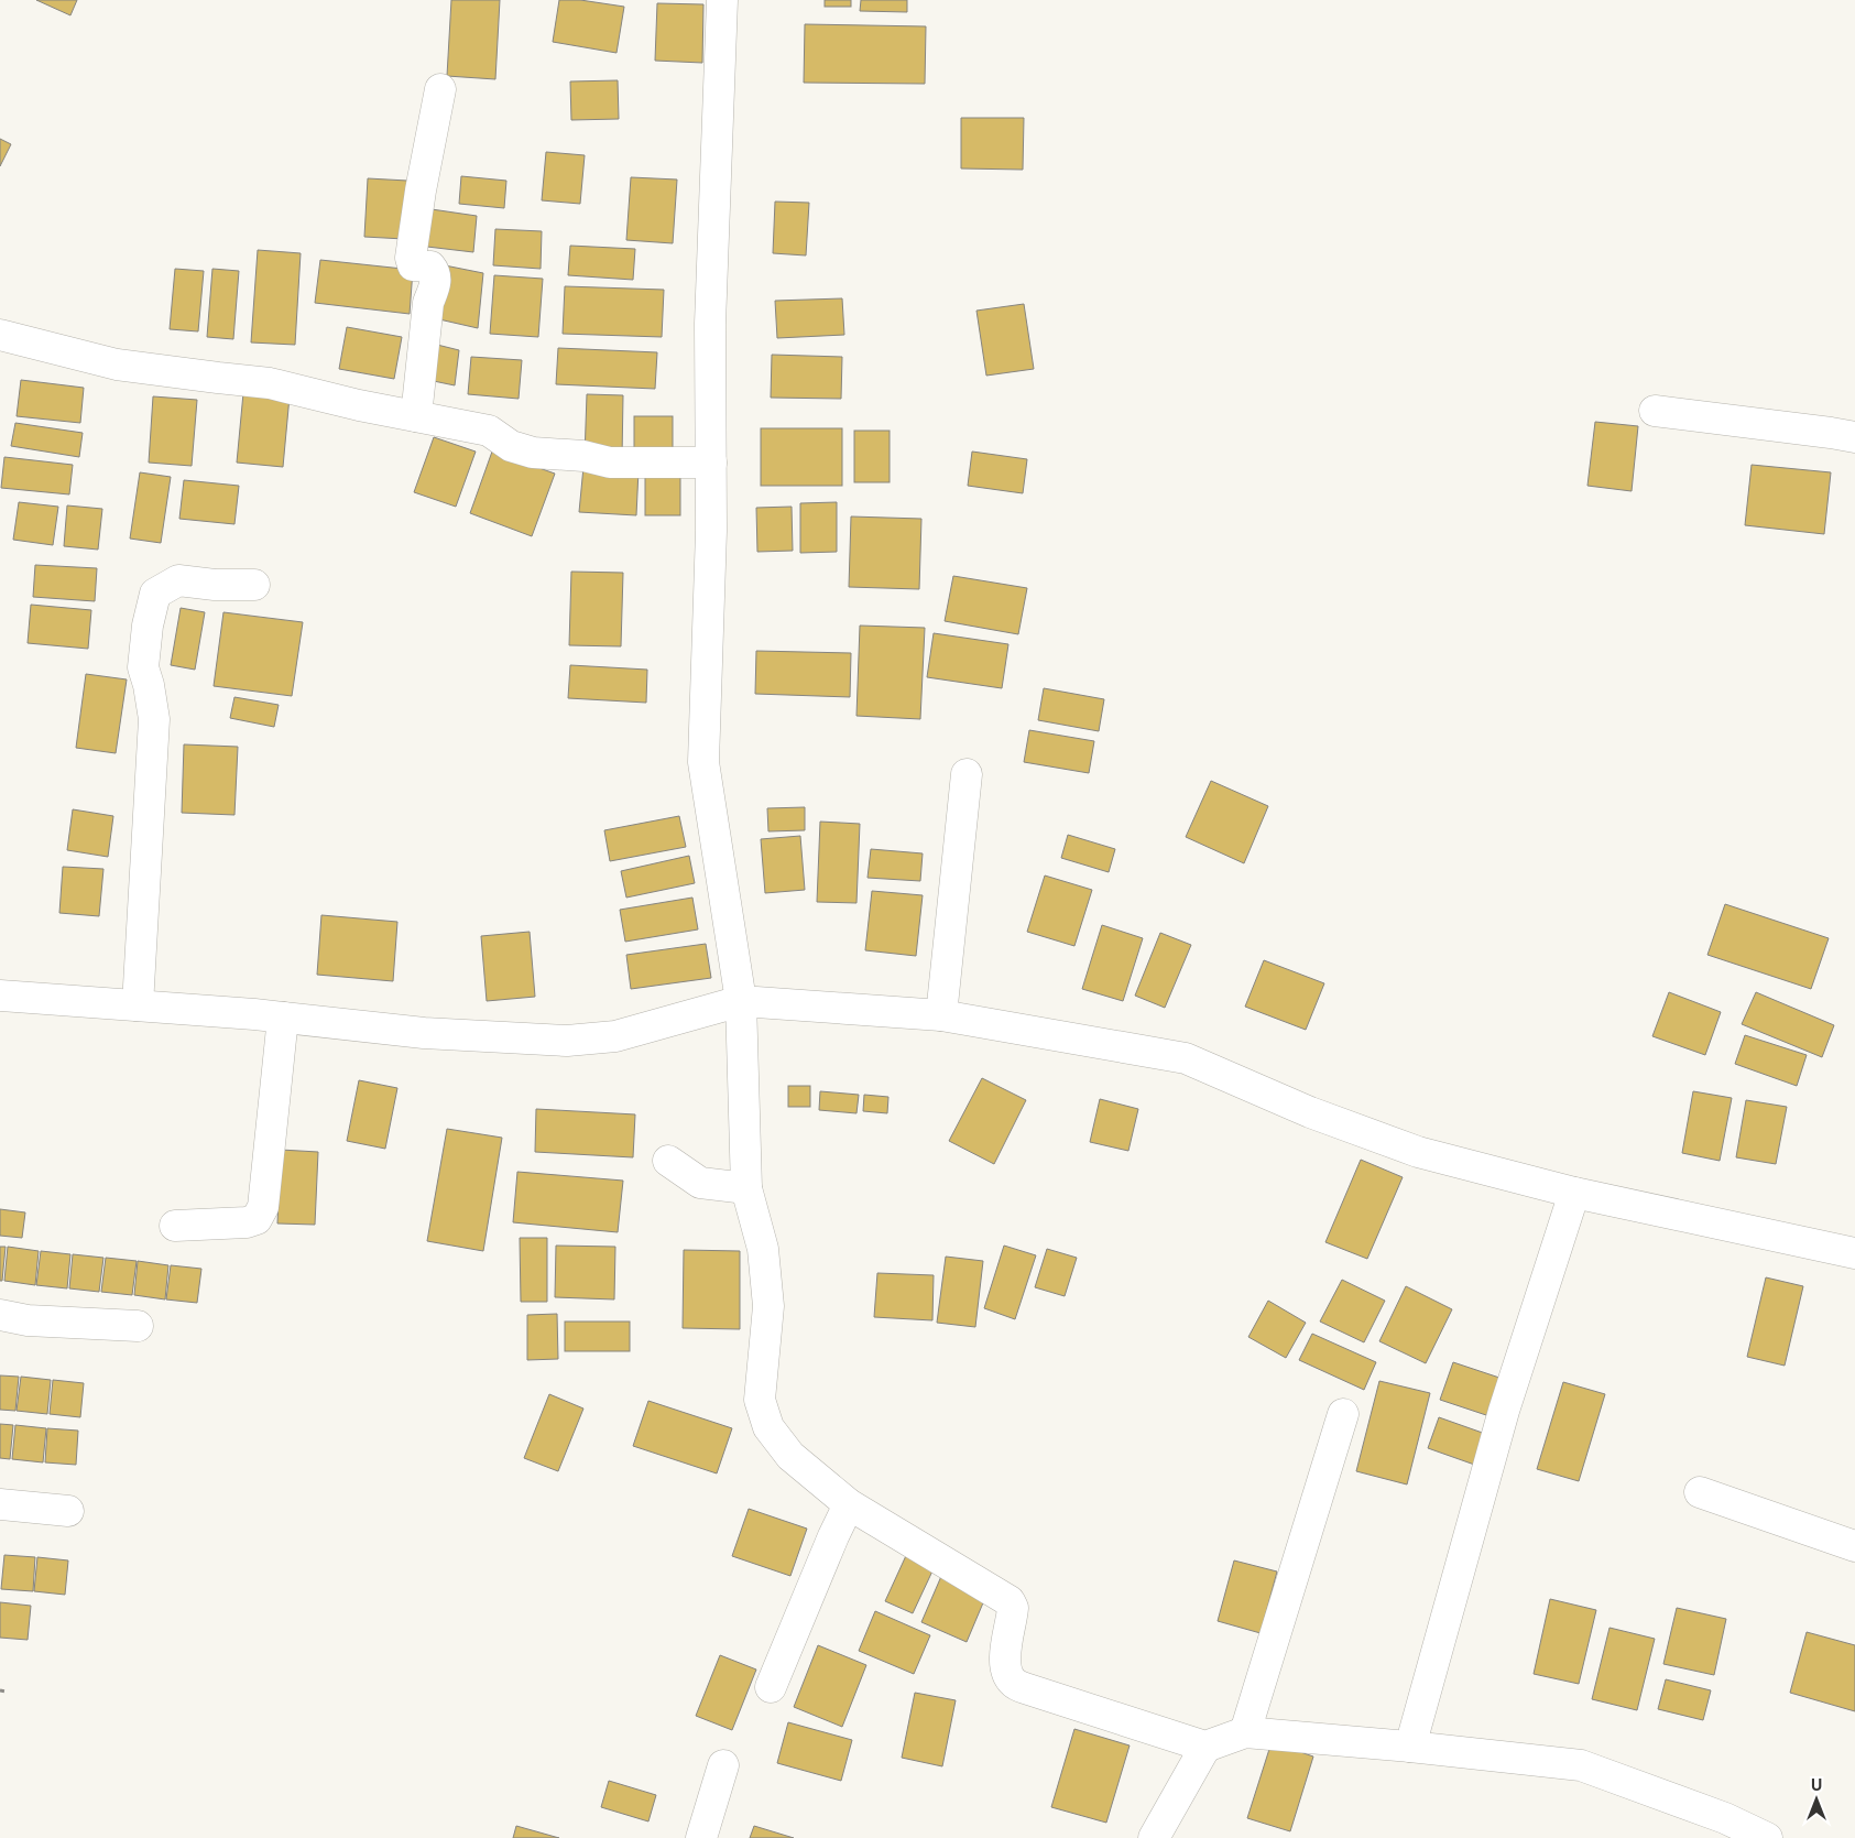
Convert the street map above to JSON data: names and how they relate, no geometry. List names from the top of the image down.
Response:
{
  "north": "top"
}
